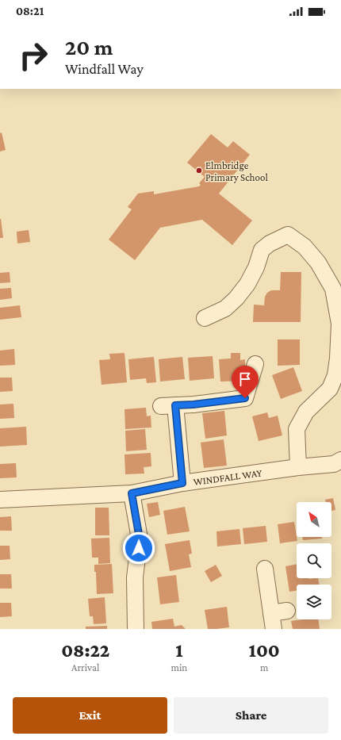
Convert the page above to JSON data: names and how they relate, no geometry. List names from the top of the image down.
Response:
{
  "streets": {
    "street": ["WINDFALL WAY"]
  },
  "places": ["Elmbridge Primary School"],
  "north": "top left",
  "page": {
    "status": "08:21",
    "turn": ["20 m", "Windfall Way"],
    "eta": [
      "08:22",
      "Arrival",
      "1",
      "min",
      "100",
      "m"
    ],
    "buttons": ["Exit", "Share"]
  }
}
